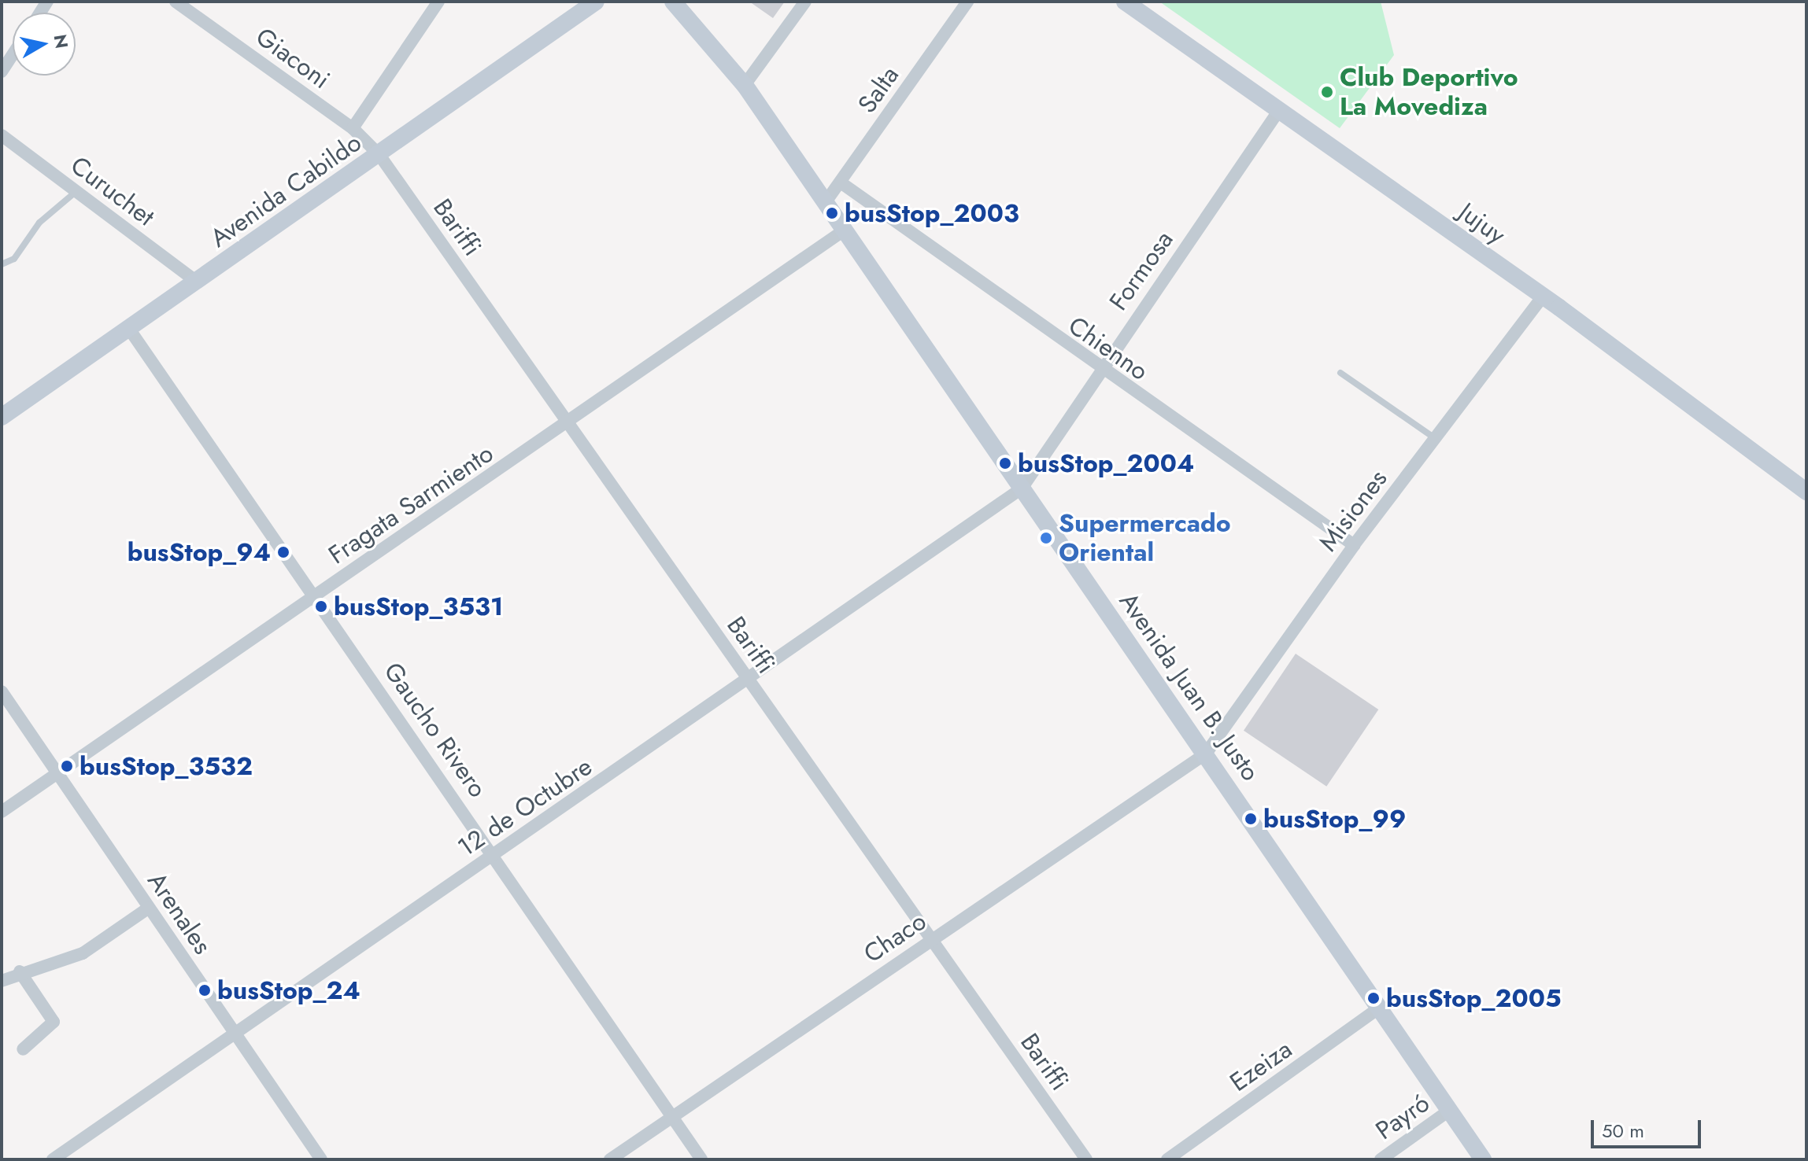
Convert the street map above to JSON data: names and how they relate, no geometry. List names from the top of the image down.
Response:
{
  "streets": {
    "street": [
      "Giaconi",
      "Salta",
      "Avenida Cabildo",
      "Curuchet",
      "Jujuy",
      "Bariffi",
      "Formosa",
      "Chienno",
      "Fragata Sarmiento",
      "Misiones",
      "Avenida Juan B. Justo",
      "Gaucho Rivero",
      "12 de Octubre",
      "Arenales",
      "Chaco",
      "Ezeiza",
      "Payró"
    ]
  },
  "crossings": [
    ["Giaconi", "Avenida Cabildo"],
    ["Giaconi", "Bariffi"],
    ["Salta", "Chienno"],
    ["Salta", "Avenida Juan B. Justo"],
    ["Avenida Cabildo", "Curuchet"],
    ["Avenida Cabildo", "Bariffi"],
    ["Avenida Cabildo", "Gaucho Rivero"],
    ["Jujuy", "Formosa"],
    ["Jujuy", "Misiones"],
    ["Bariffi", "Fragata Sarmiento"],
    ["Bariffi", "12 de Octubre"],
    ["Bariffi", "Chaco"],
    ["Formosa", "Chienno"],
    ["Formosa", "Avenida Juan B. Justo"],
    ["Formosa", "12 de Octubre"],
    ["Chienno", "Misiones"],
    ["Fragata Sarmiento", "Avenida Juan B. Justo"],
    ["Fragata Sarmiento", "Gaucho Rivero"],
    ["Fragata Sarmiento", "Arenales"],
    ["Misiones", "Avenida Juan B. Justo"],
    ["Misiones", "Chaco"],
    ["Avenida Juan B. Justo", "12 de Octubre"],
    ["Avenida Juan B. Justo", "Chaco"],
    ["Avenida Juan B. Justo", "Ezeiza"],
    ["Avenida Juan B. Justo", "Payró"],
    ["Gaucho Rivero", "12 de Octubre"],
    ["Gaucho Rivero", "Chaco"],
    ["12 de Octubre", "Arenales"]
  ],
  "places": [
    "Club Deportivo La Movediza",
    "busStop_2003",
    "busStop_2004",
    "Supermercado Oriental",
    "busStop_94",
    "busStop_3531",
    "busStop_3532",
    "busStop_99",
    "busStop_24",
    "busStop_2005"
  ],
  "scale_bar": "50 m",
  "north": "right"
}
